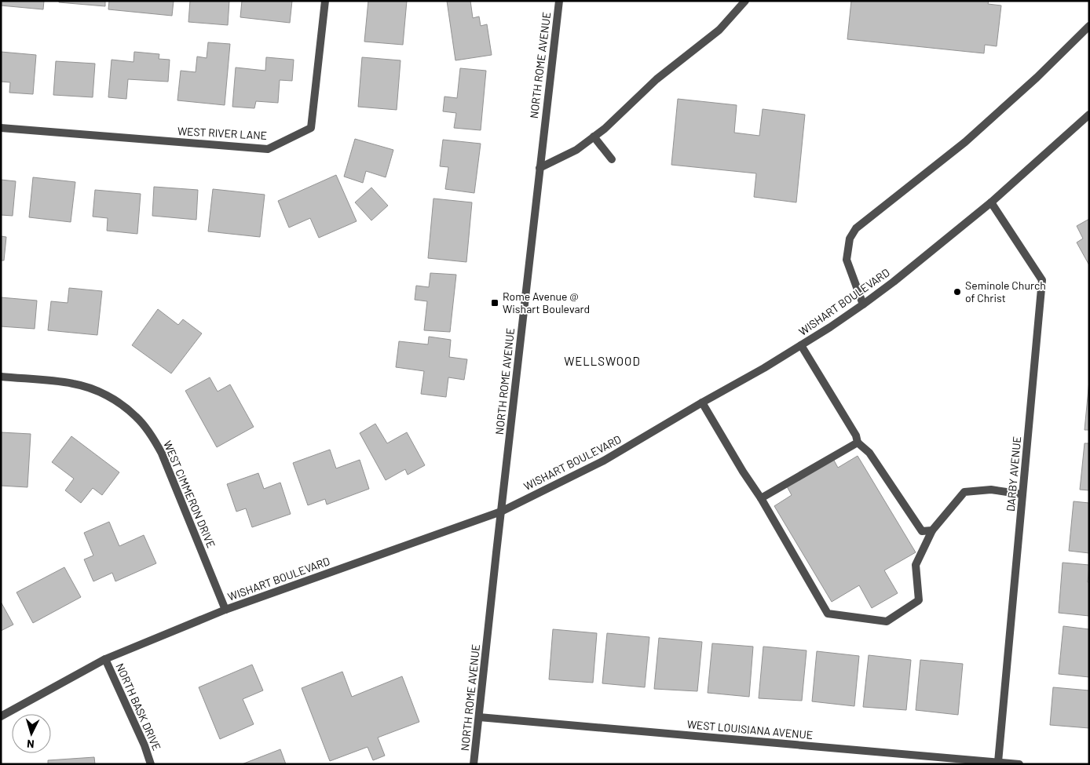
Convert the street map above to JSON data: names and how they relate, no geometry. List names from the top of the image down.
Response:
{
  "streets": {
    "street": [
      "NORTH ROME AVENUE",
      "WEST RIVER LANE",
      "WISHART BOULEVARD",
      "DARBY AVENUE",
      "WEST CIMMERON DRIVE",
      "NORTH BASK DRIVE",
      "WEST LOUISIANA AVENUE"
    ]
  },
  "crossings": [
    ["NORTH ROME AVENUE", "WISHART BOULEVARD"],
    ["NORTH ROME AVENUE", "WEST LOUISIANA AVENUE"],
    ["WISHART BOULEVARD", "DARBY AVENUE"],
    ["WISHART BOULEVARD", "WEST CIMMERON DRIVE"],
    ["WISHART BOULEVARD", "NORTH BASK DRIVE"],
    ["DARBY AVENUE", "WEST LOUISIANA AVENUE"]
  ],
  "districts": ["WELLSWOOD"],
  "places": {
    "other": ["Seminole Church of Christ"],
    "transit": ["Rome Avenue @ Wishart Boulevard"]
  },
  "north": "bottom"
}
